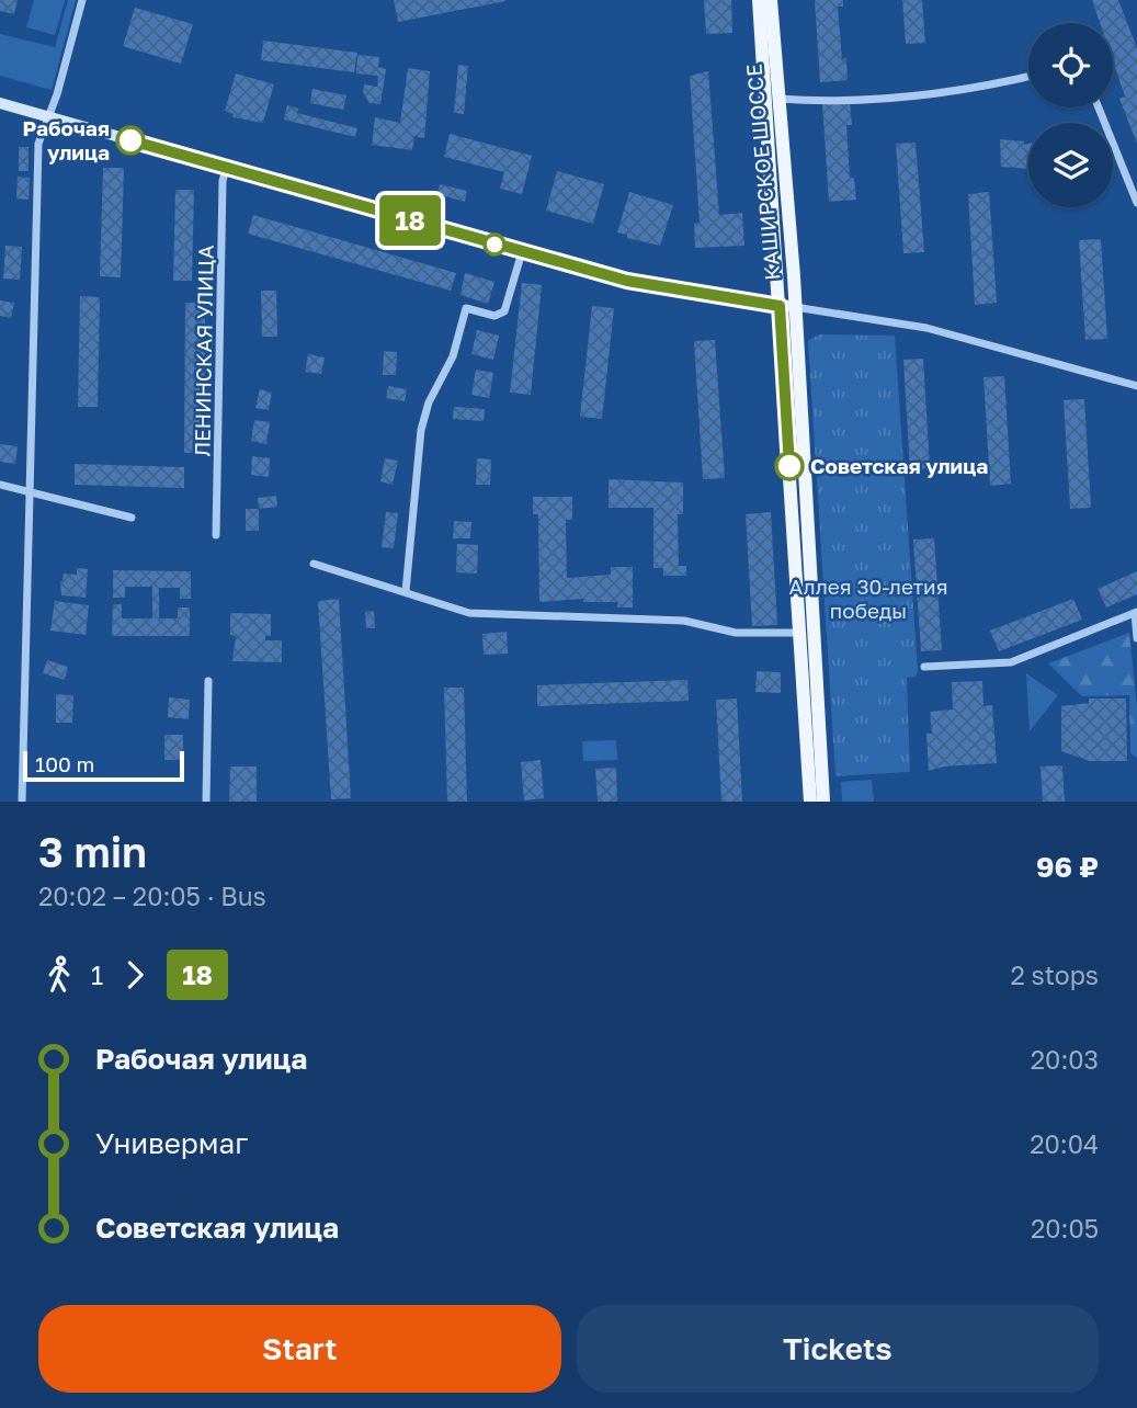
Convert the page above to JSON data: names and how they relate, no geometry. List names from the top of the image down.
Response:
{
  "streets": {
    "main road": ["КАШИРСКОЕ ШОССЕ"],
    "street": ["ЛЕНИНСКАЯ УЛИЦА"]
  },
  "parks": ["Аллея 30-летия победы"],
  "places": ["Рабочая улица", "Советская улица"],
  "lines": ["bus line 18"],
  "scale_bar": "100 m",
  "page": {
    "on_map": "18",
    "scale": "100 m",
    "heading": ["3 min", "20:02 – 20:05 · Bus", "96 ₽"],
    "legs": ["1", "18", "2 stops"],
    "list": [
      {
        "name": "Рабочая улица",
        "value": "20:03"
      },
      {
        "name": "Универмаг",
        "value": "20:04"
      },
      {
        "name": "Советская улица",
        "value": "20:05"
      }
    ],
    "buttons": ["Start", "Tickets"]
  }
}
